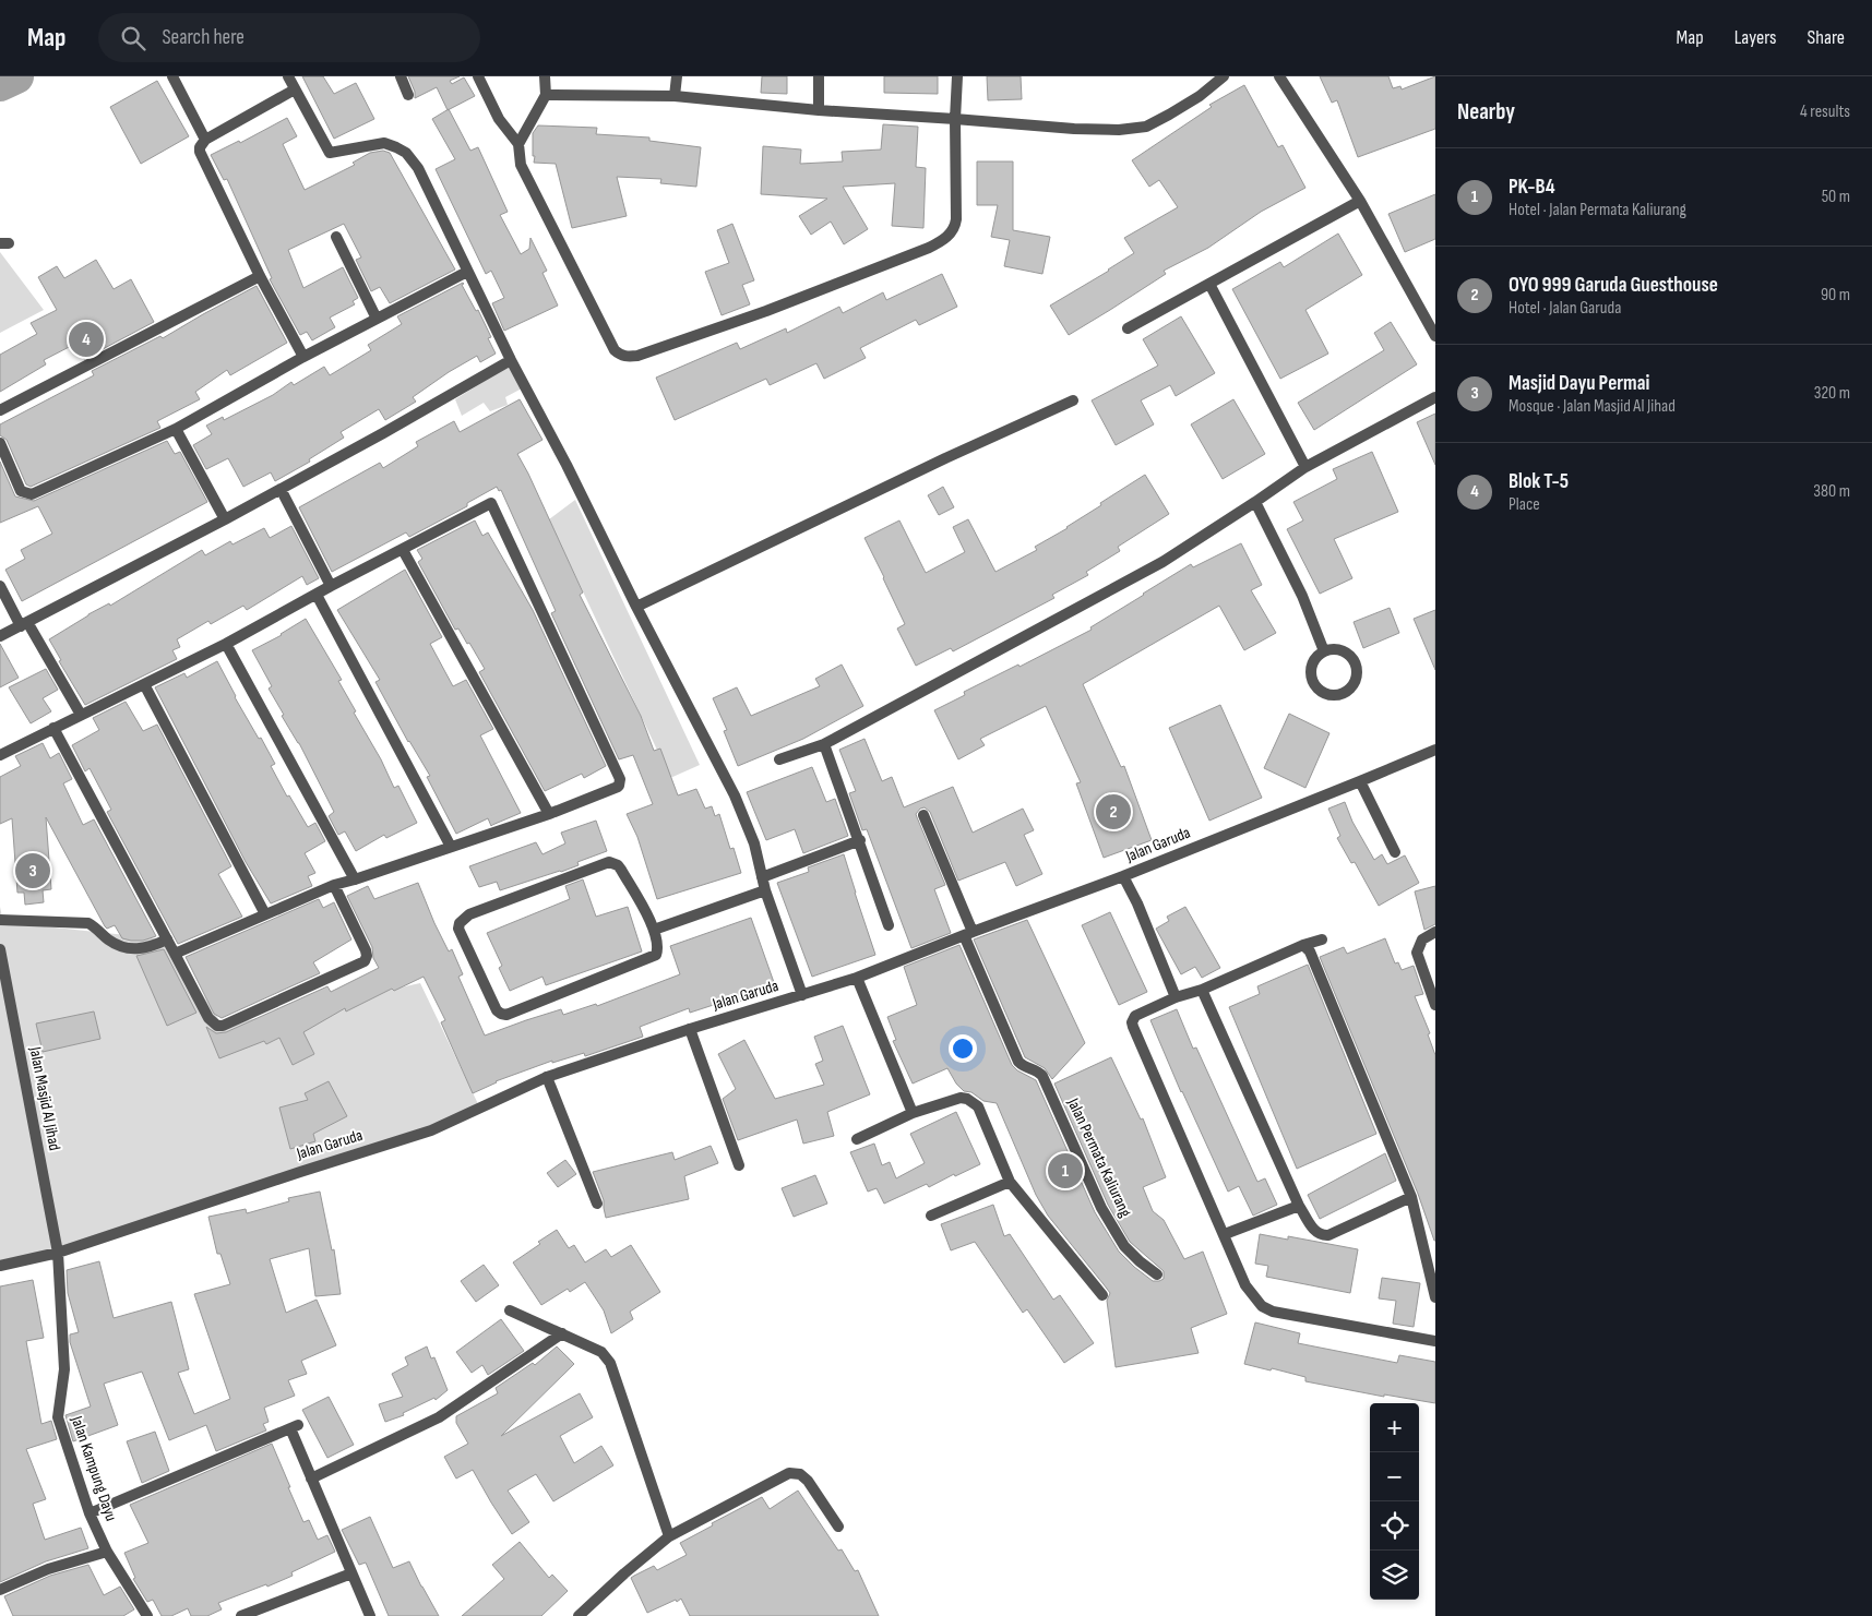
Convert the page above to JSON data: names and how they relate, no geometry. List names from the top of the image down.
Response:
{
  "streets": {
    "street": [
      "Jalan Garuda",
      "Jalan Masjid Al Jihad",
      "Jalan Permata Kaliurang",
      "Jalan Kampung Dayu"
    ]
  },
  "crossings": [
    ["Jalan Garuda", "Jalan Masjid Al Jihad"],
    ["Jalan Garuda", "Jalan Permata Kaliurang"],
    ["Jalan Garuda", "Jalan Kampung Dayu"],
    ["Jalan Masjid Al Jihad", "Jalan Kampung Dayu"]
  ],
  "page": {
    "header": "Map",
    "search": "Search here",
    "nav": ["Map", "Layers", "Share"],
    "heading": ["Nearby", "4 results"],
    "list": [
      {
        "mark": "1",
        "name": "PK-B4",
        "note": "Hotel · Jalan Permata Kaliurang",
        "value": "50 m"
      },
      {
        "mark": "2",
        "name": "OYO 999 Garuda Guesthouse",
        "note": "Hotel · Jalan Garuda",
        "value": "90 m"
      },
      {
        "mark": "3",
        "name": "Masjid Dayu Permai",
        "note": "Mosque · Jalan Masjid Al Jihad",
        "value": "320 m"
      },
      {
        "mark": "4",
        "name": "Blok T-5",
        "note": "Place",
        "value": "380 m"
      }
    ],
    "pins": [
      "4",
      "2",
      "3",
      "1"
    ],
    "map_buttons": ["+", "−"]
  }
}
